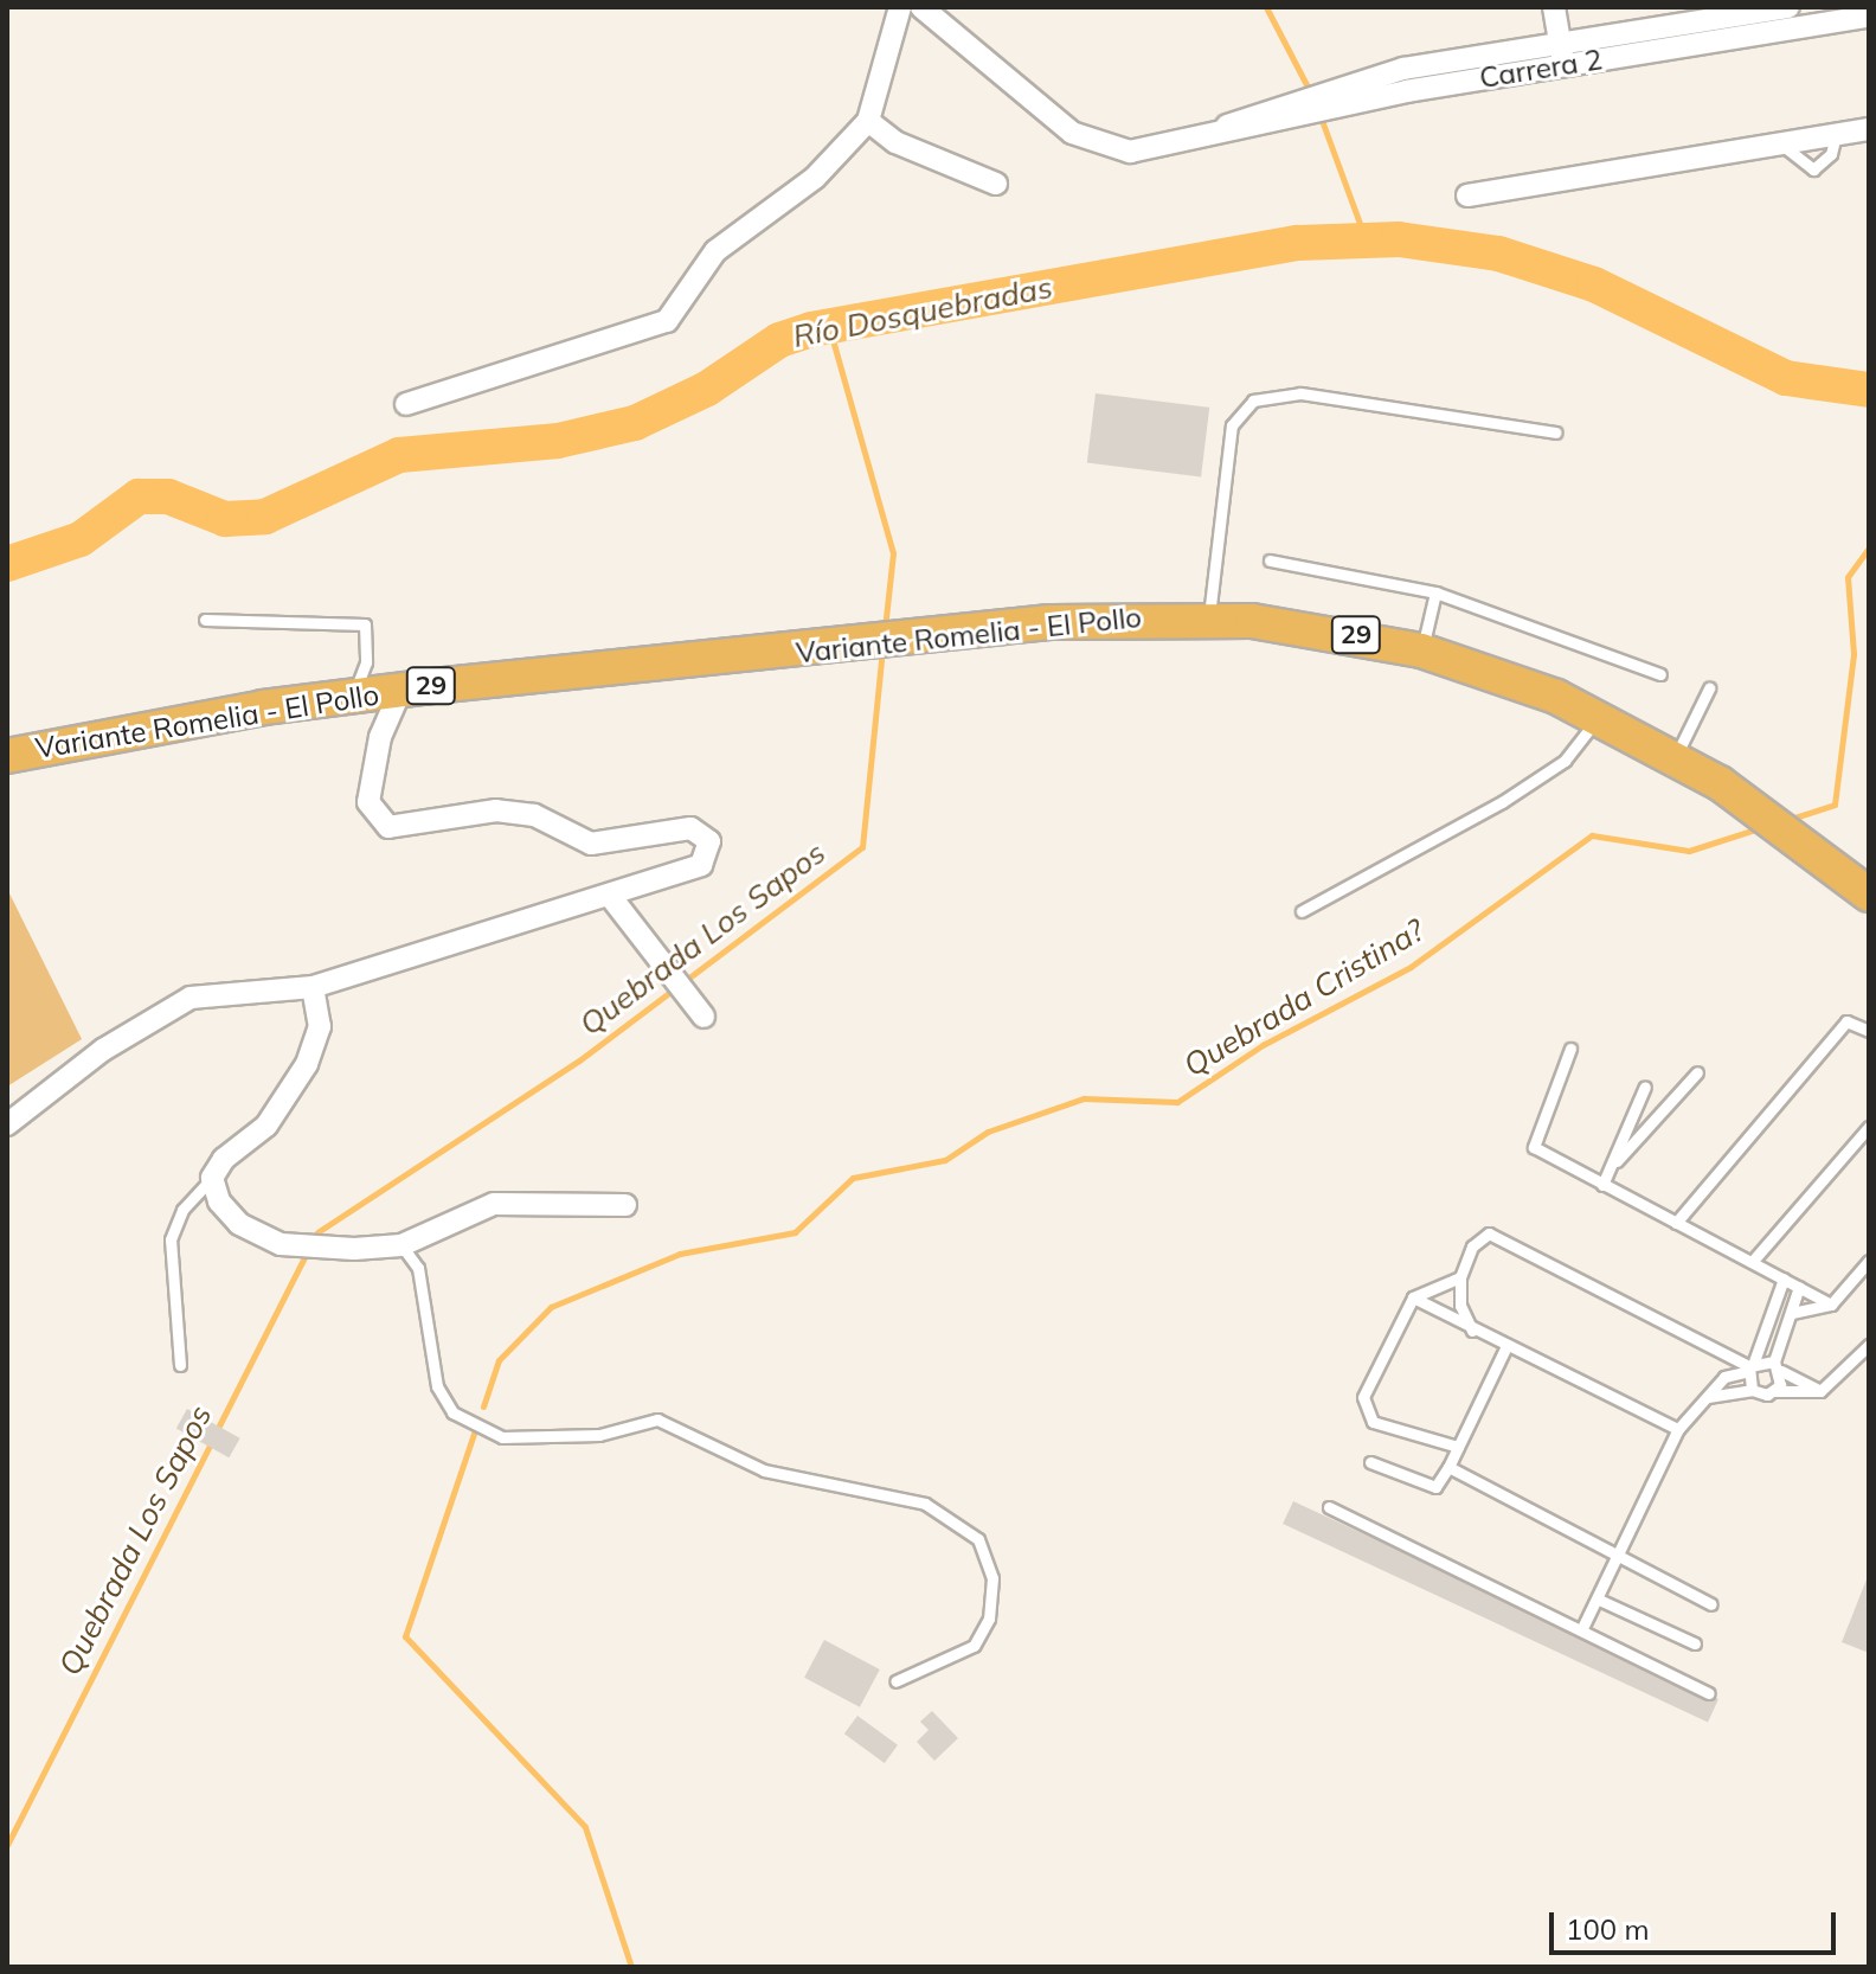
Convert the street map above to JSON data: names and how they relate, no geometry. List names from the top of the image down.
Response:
{
  "streets": {
    "highway": ["Variante Romelia - El Pollo", "29"],
    "street": ["Carrera 2"]
  },
  "water": ["Río Dosquebradas", "Quebrada Los Sapos", "Quebrada Cristina?"],
  "scale_bar": "100 m"
}
